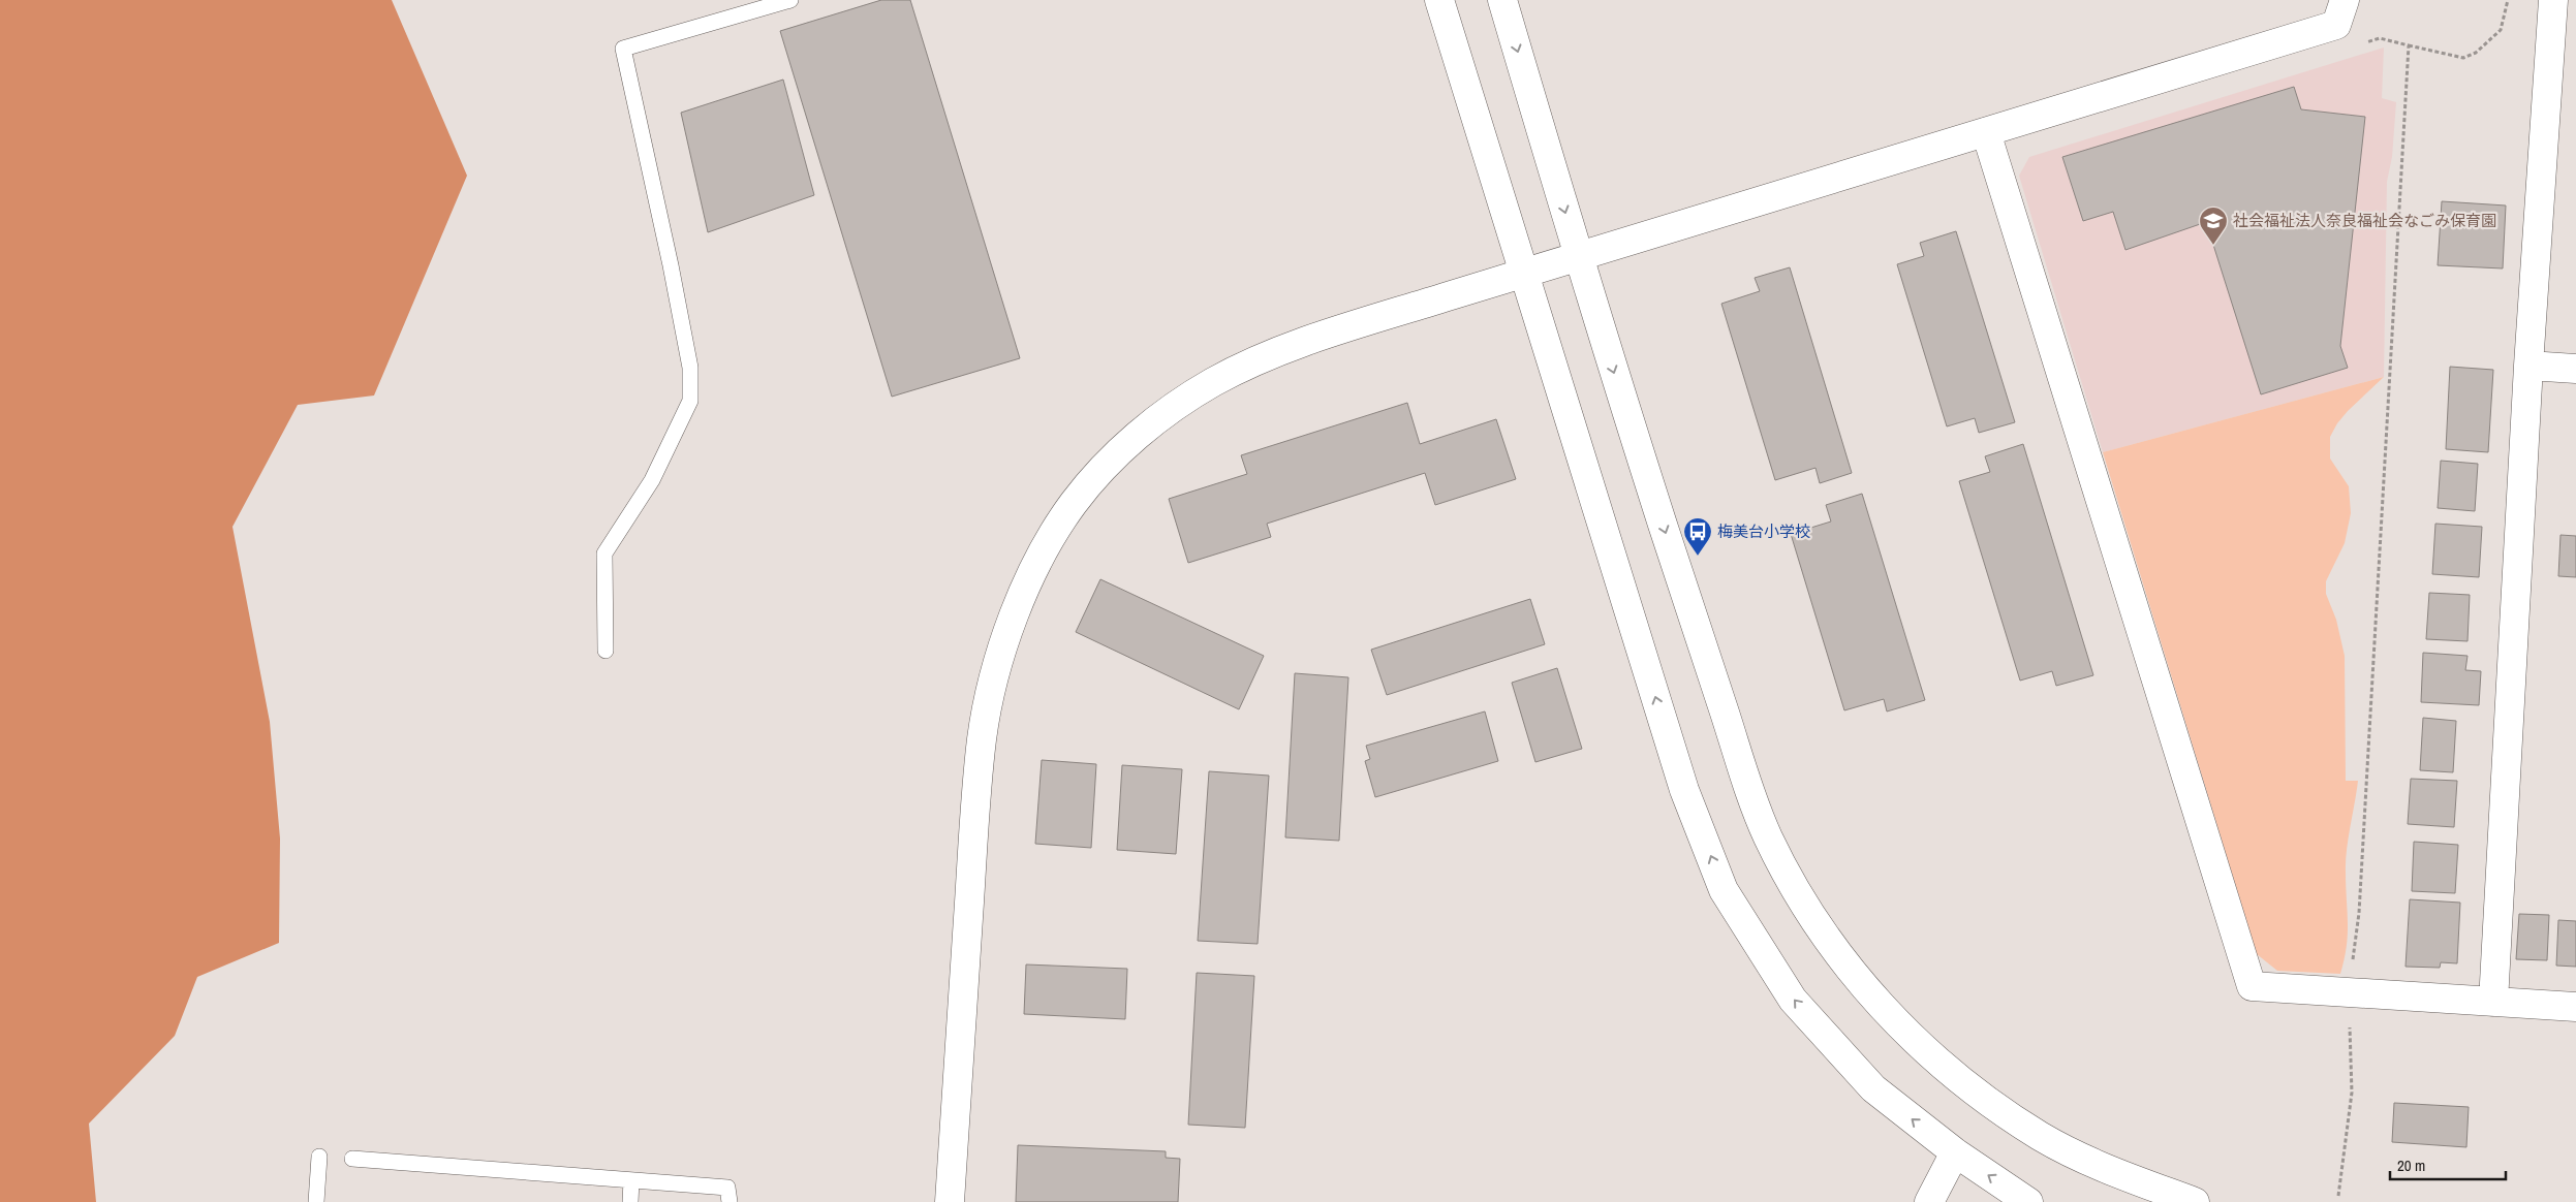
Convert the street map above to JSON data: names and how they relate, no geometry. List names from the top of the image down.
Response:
{
  "places": {
    "school or university": ["社会福祉法人奈良福祉会なごみ保育園"],
    "bus stop": ["梅美台小学校"]
  },
  "scale_bar": "20 m"
}
